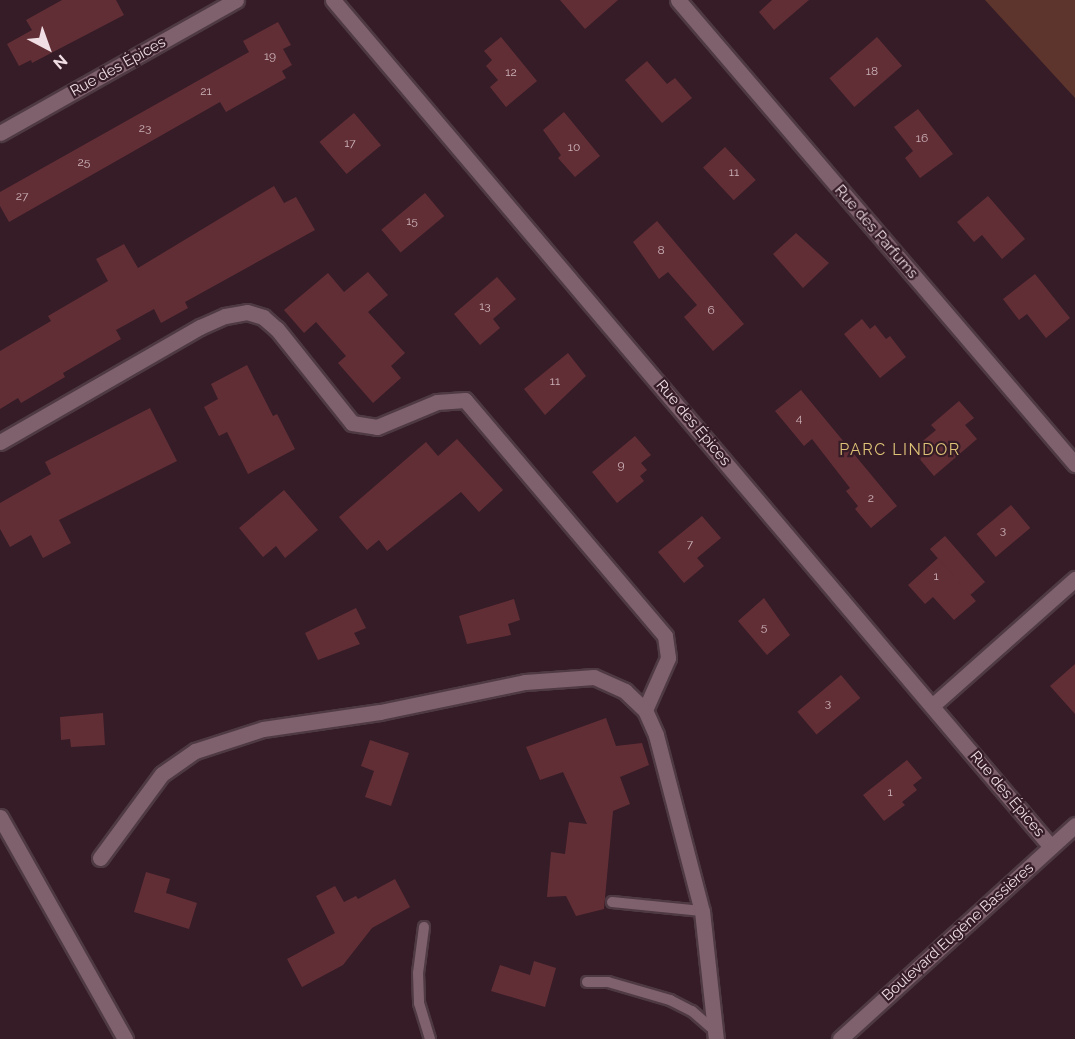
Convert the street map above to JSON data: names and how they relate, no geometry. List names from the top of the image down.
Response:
{
  "streets": {
    "street": ["Rue des Épices", "Rue des Parfums", "Boulevard Eugène Bassières"]
  },
  "crossings": [
    ["Rue des Épices", "Boulevard Eugène Bassières"]
  ],
  "districts": ["PARC LINDOR"],
  "house_numbers": [
    "19",
    "18",
    "12",
    "21",
    "23",
    "16",
    "17",
    "10",
    "25",
    "11",
    "27",
    "15",
    "8",
    "13",
    "6",
    "11",
    "4",
    "9",
    "2",
    "3",
    "7",
    "1",
    "5",
    "3",
    "1"
  ],
  "north": "bottom right"
}
